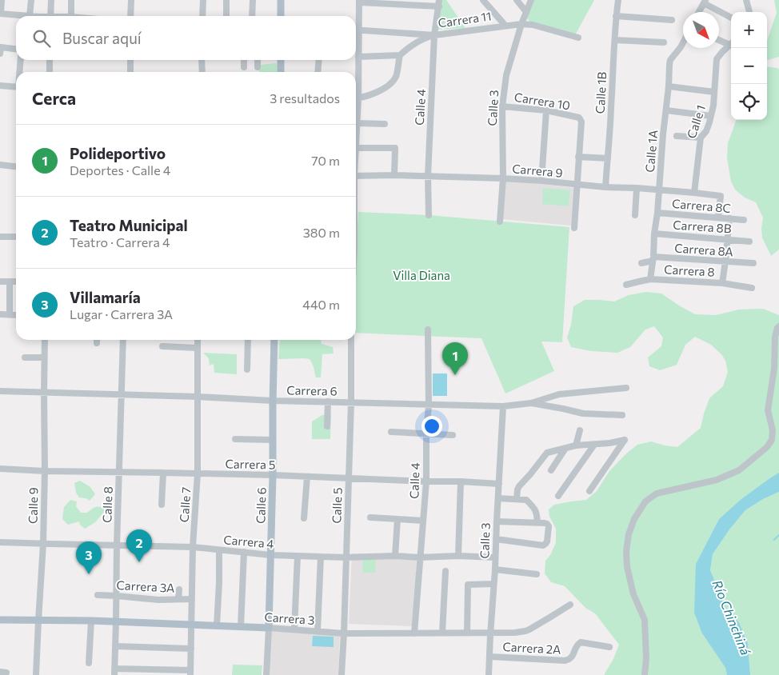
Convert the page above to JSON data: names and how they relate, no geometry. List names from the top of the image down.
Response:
{
  "streets": {
    "main road": ["Calle 6", "Carrera 3"],
    "street": [
      "Carrera 11",
      "Calle 1B",
      "Carrera 10",
      "Calle 4",
      "Calle 3",
      "Calle 1",
      "Calle 1A",
      "Carrera 9",
      "Carrera 8C",
      "Carrera 8B",
      "Carrera 8A",
      "Carrera 8",
      "Carrera 6",
      "Carrera 5",
      "Calle 8",
      "Calle 7",
      "Calle 9",
      "Calle 5",
      "Carrera 4",
      "Carrera 3A",
      "Carrera 2A"
    ]
  },
  "crossings": [
    ["Carrera 11", "Calle 4"],
    ["Carrera 11", "Calle 3"],
    ["Calle 1B", "Carrera 9"],
    ["Carrera 10", "Calle 3"],
    ["Calle 4", "Carrera 9"],
    ["Calle 4", "Carrera 6"],
    ["Calle 4", "Carrera 5"],
    ["Calle 4", "Carrera 4"],
    ["Calle 4", "Carrera 3"],
    ["Calle 3", "Carrera 9"],
    ["Calle 3", "Carrera 6"],
    ["Calle 3", "Carrera 5"],
    ["Calle 3", "Carrera 4"],
    ["Calle 3", "Carrera 3"],
    ["Calle 3", "Carrera 2A"],
    ["Calle 1", "Carrera 9"],
    ["Calle 1A", "Carrera 9"],
    ["Calle 1A", "Carrera 8C"],
    ["Calle 1A", "Carrera 8B"],
    ["Calle 1A", "Carrera 8A"],
    ["Calle 1A", "Carrera 8"],
    ["Carrera 9", "Carrera 8C"],
    ["Carrera 6", "Calle 8"],
    ["Carrera 6", "Calle 7"],
    ["Carrera 6", "Calle 9"],
    ["Carrera 6", "Calle 6"],
    ["Carrera 6", "Calle 5"],
    ["Carrera 5", "Calle 8"],
    ["Carrera 5", "Calle 7"],
    ["Carrera 5", "Calle 9"],
    ["Carrera 5", "Calle 6"],
    ["Carrera 5", "Calle 5"],
    ["Calle 8", "Carrera 4"],
    ["Calle 8", "Carrera 3A"],
    ["Calle 8", "Carrera 3"],
    ["Calle 7", "Carrera 4"],
    ["Calle 7", "Carrera 3A"],
    ["Calle 7", "Carrera 3"],
    ["Calle 9", "Carrera 4"],
    ["Calle 9", "Carrera 3"],
    ["Calle 6", "Carrera 4"],
    ["Calle 6", "Carrera 3"],
    ["Calle 5", "Carrera 4"],
    ["Calle 5", "Carrera 3"]
  ],
  "water": ["Río Chinchiná"],
  "parks": ["Villa Diana"],
  "north": "bottom right",
  "page": {
    "map_buttons": ["+", "−"],
    "search": "Buscar aquí",
    "heading": ["Cerca", "3 resultados"],
    "list": [
      {
        "mark": "1",
        "name": "Polideportivo",
        "note": "Deportes · Calle 4",
        "value": "70 m"
      },
      {
        "mark": "2",
        "name": "Teatro Municipal",
        "note": "Teatro · Carrera 4",
        "value": "380 m"
      },
      {
        "mark": "3",
        "name": "Villamaría",
        "note": "Lugar · Carrera 3A",
        "value": "440 m"
      }
    ],
    "pins": ["1", "2", "3"]
  }
}
